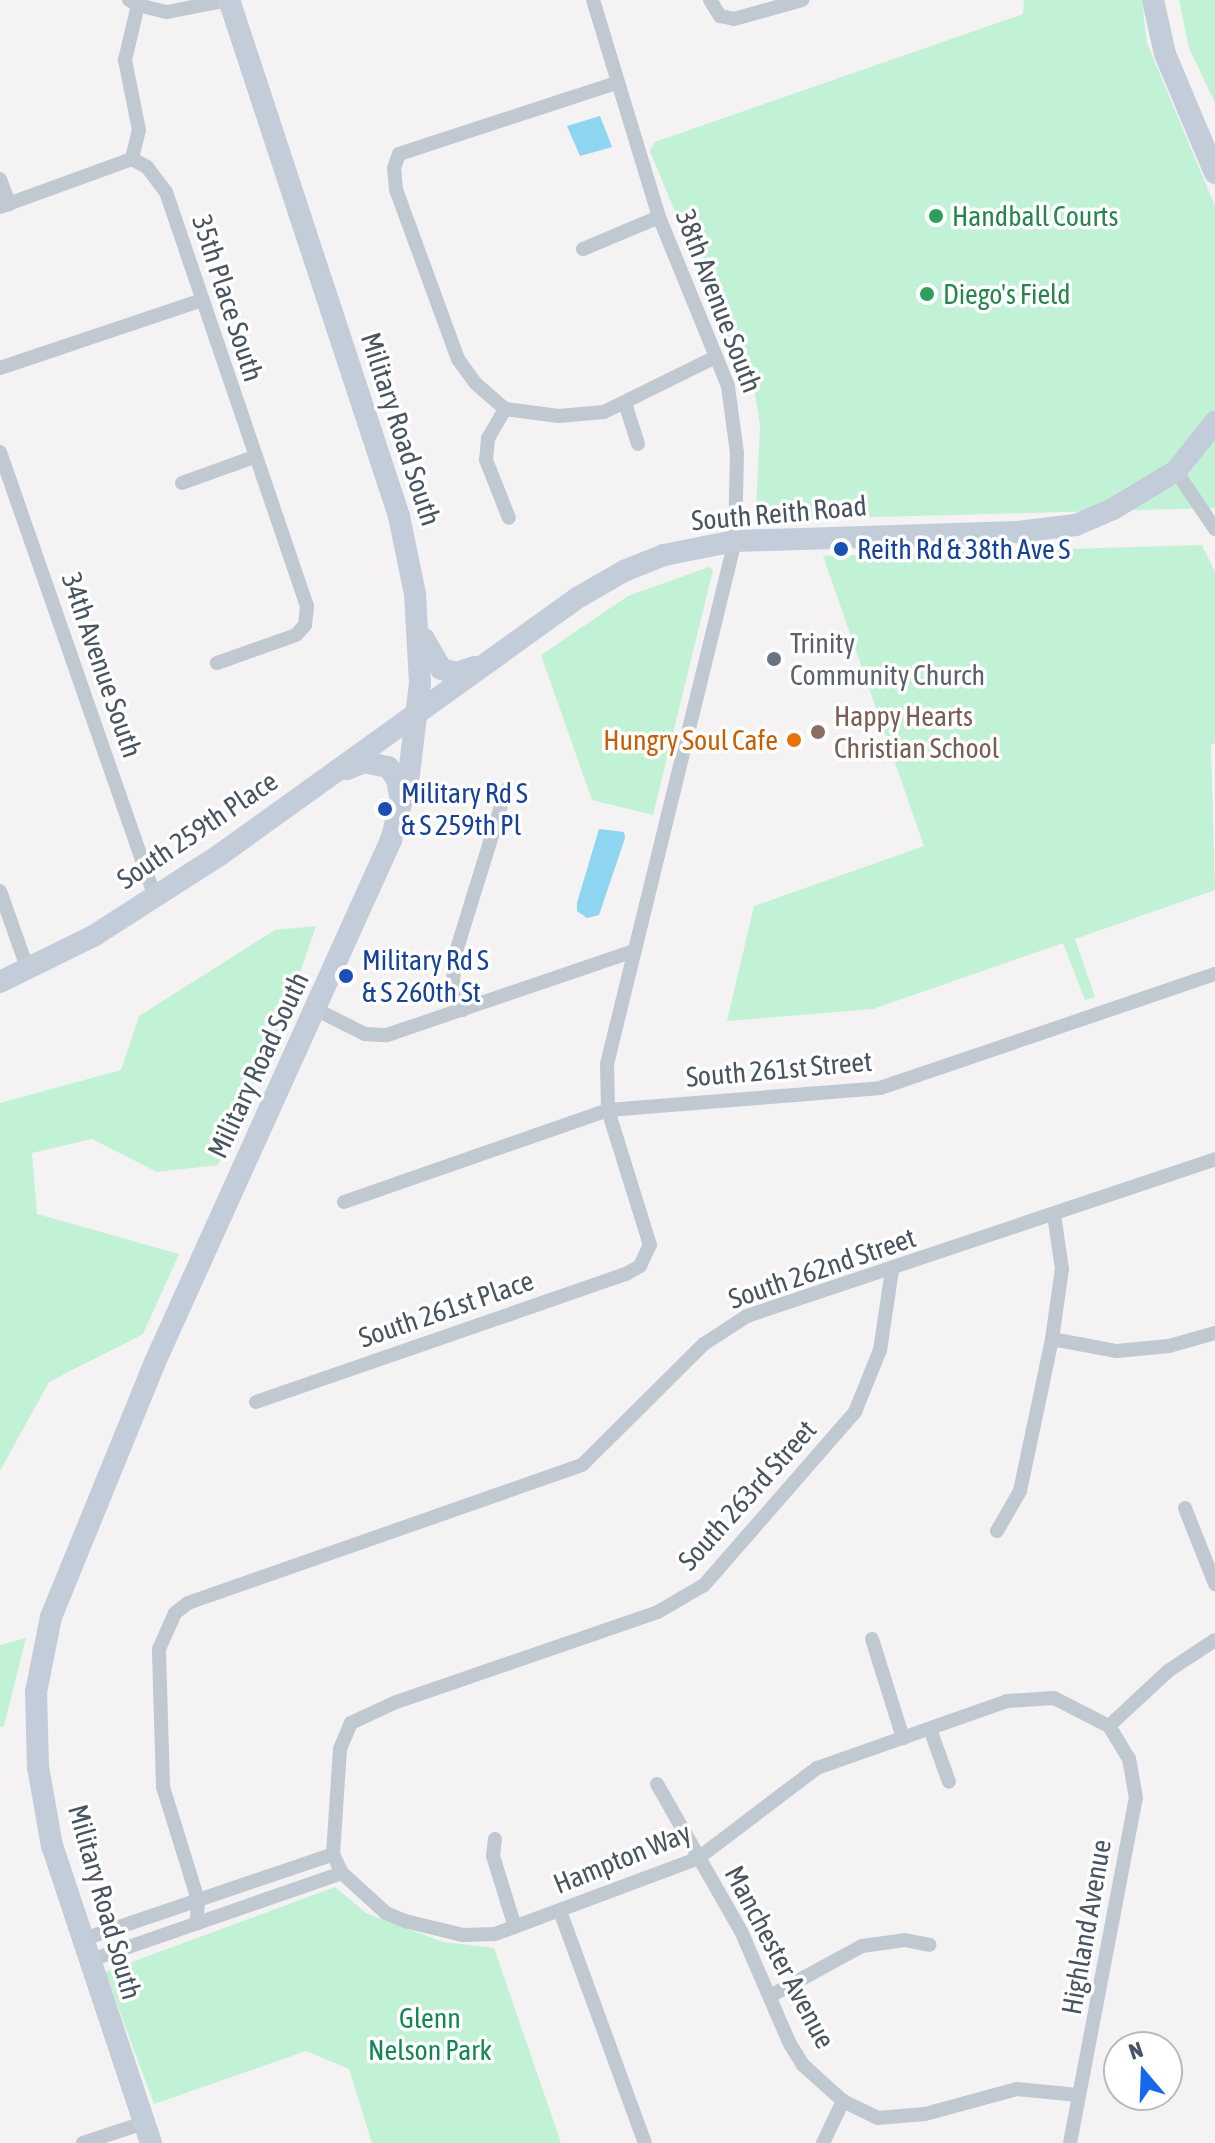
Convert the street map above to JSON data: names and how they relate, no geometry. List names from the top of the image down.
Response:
{
  "streets": {
    "main road": ["Military Road South", "South Reith Road", "South 259th Place"],
    "street": [
      "35th Place South",
      "38th Avenue South",
      "34th Avenue South",
      "South 261st Street",
      "South 262nd Street",
      "South 261st Place",
      "South 263rd Street",
      "Hampton Way",
      "Highland Avenue",
      "Manchester Avenue"
    ]
  },
  "crossings": [
    ["38th Avenue South", "South Reith Road"],
    ["38th Avenue South", "South 261st Street"],
    ["38th Avenue South", "South 261st Place"],
    ["Military Road South", "South Reith Road"],
    ["Military Road South", "South 259th Place"],
    ["South Reith Road", "South 259th Place"],
    ["34th Avenue South", "South 259th Place"],
    ["South 261st Street", "South 261st Place"],
    ["South 262nd Street", "South 263rd Street"],
    ["South 263rd Street", "Hampton Way"],
    ["Hampton Way", "Highland Avenue"],
    ["Hampton Way", "Manchester Avenue"],
    ["Highland Avenue", "Manchester Avenue"]
  ],
  "parks": ["Glenn Nelson Park"],
  "places": [
    "Handball Courts",
    "Diego's Field",
    "Reith Rd & 38th Ave S",
    "Trinity Community Church",
    "Happy Hearts Christian School",
    "Hungry Soul Cafe",
    "Military Rd S & S 259th Pl",
    "Military Rd S & S 260th St"
  ],
  "north": "top"
}
